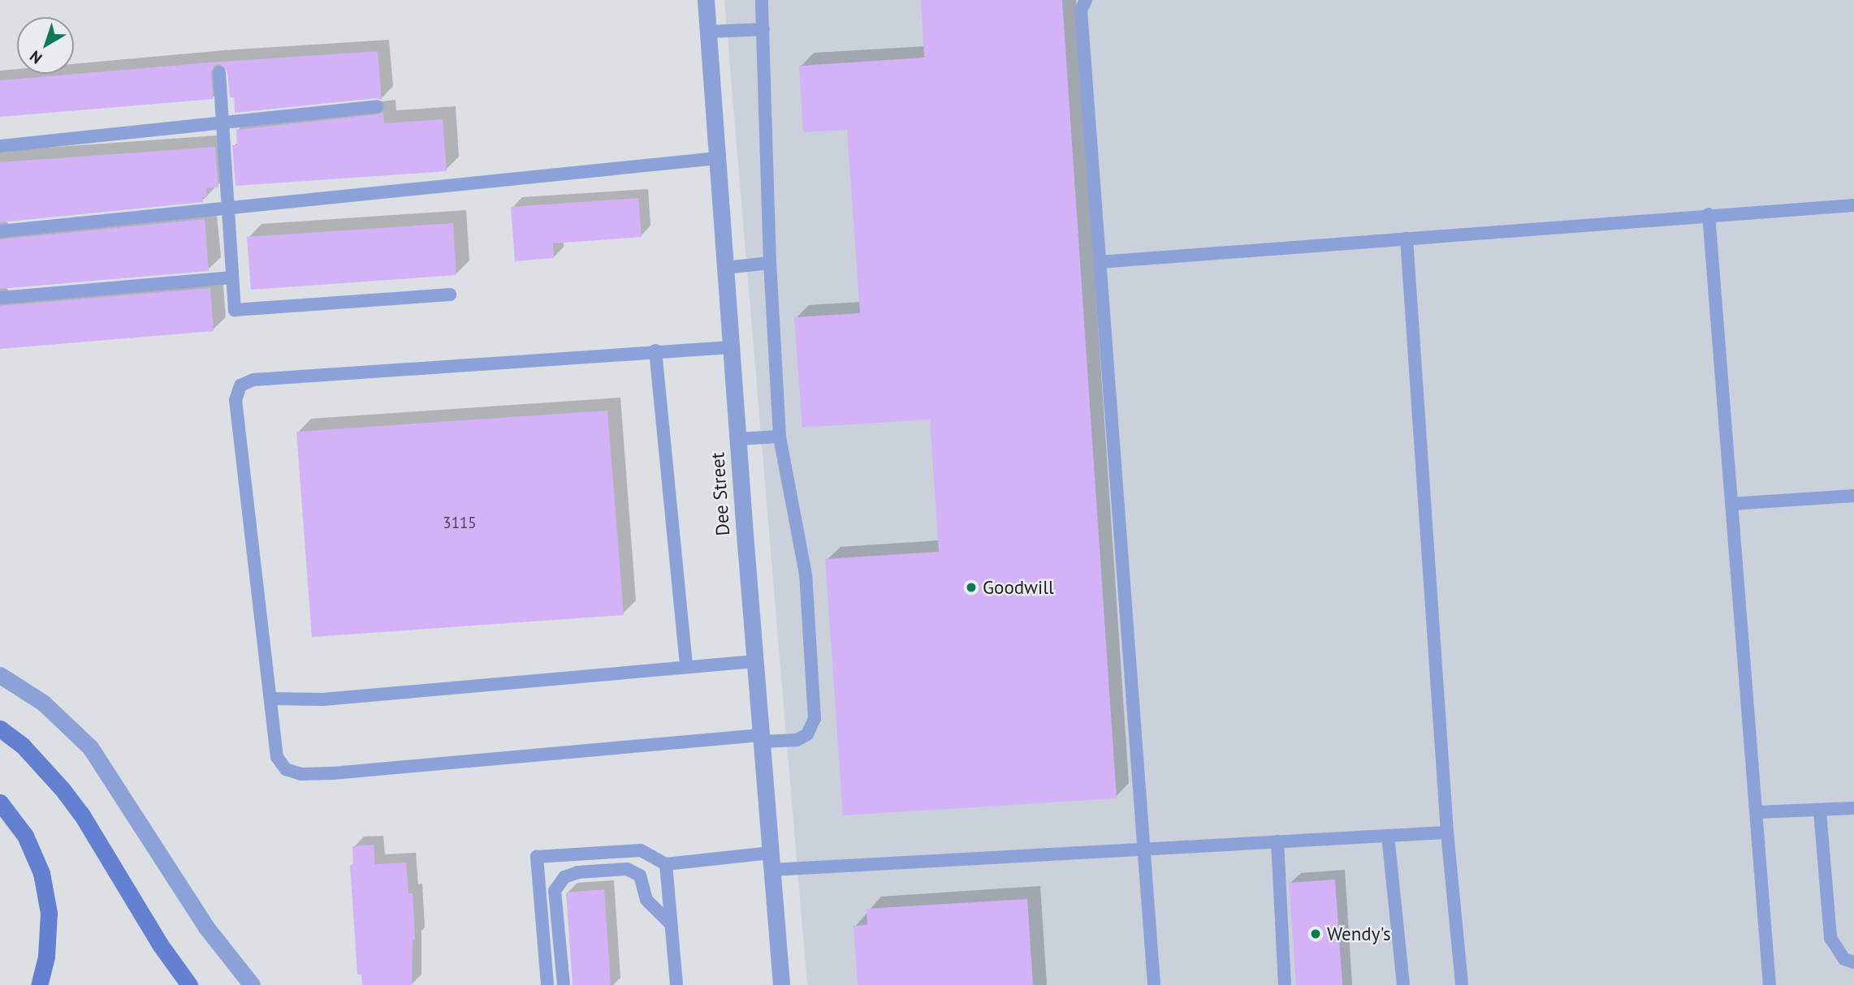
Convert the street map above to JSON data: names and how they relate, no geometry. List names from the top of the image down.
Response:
{
  "streets": {
    "street": ["Dee Street"]
  },
  "places": ["Goodwill", "Wendy's"],
  "house_numbers": ["3115"],
  "north": "bottom left"
}
